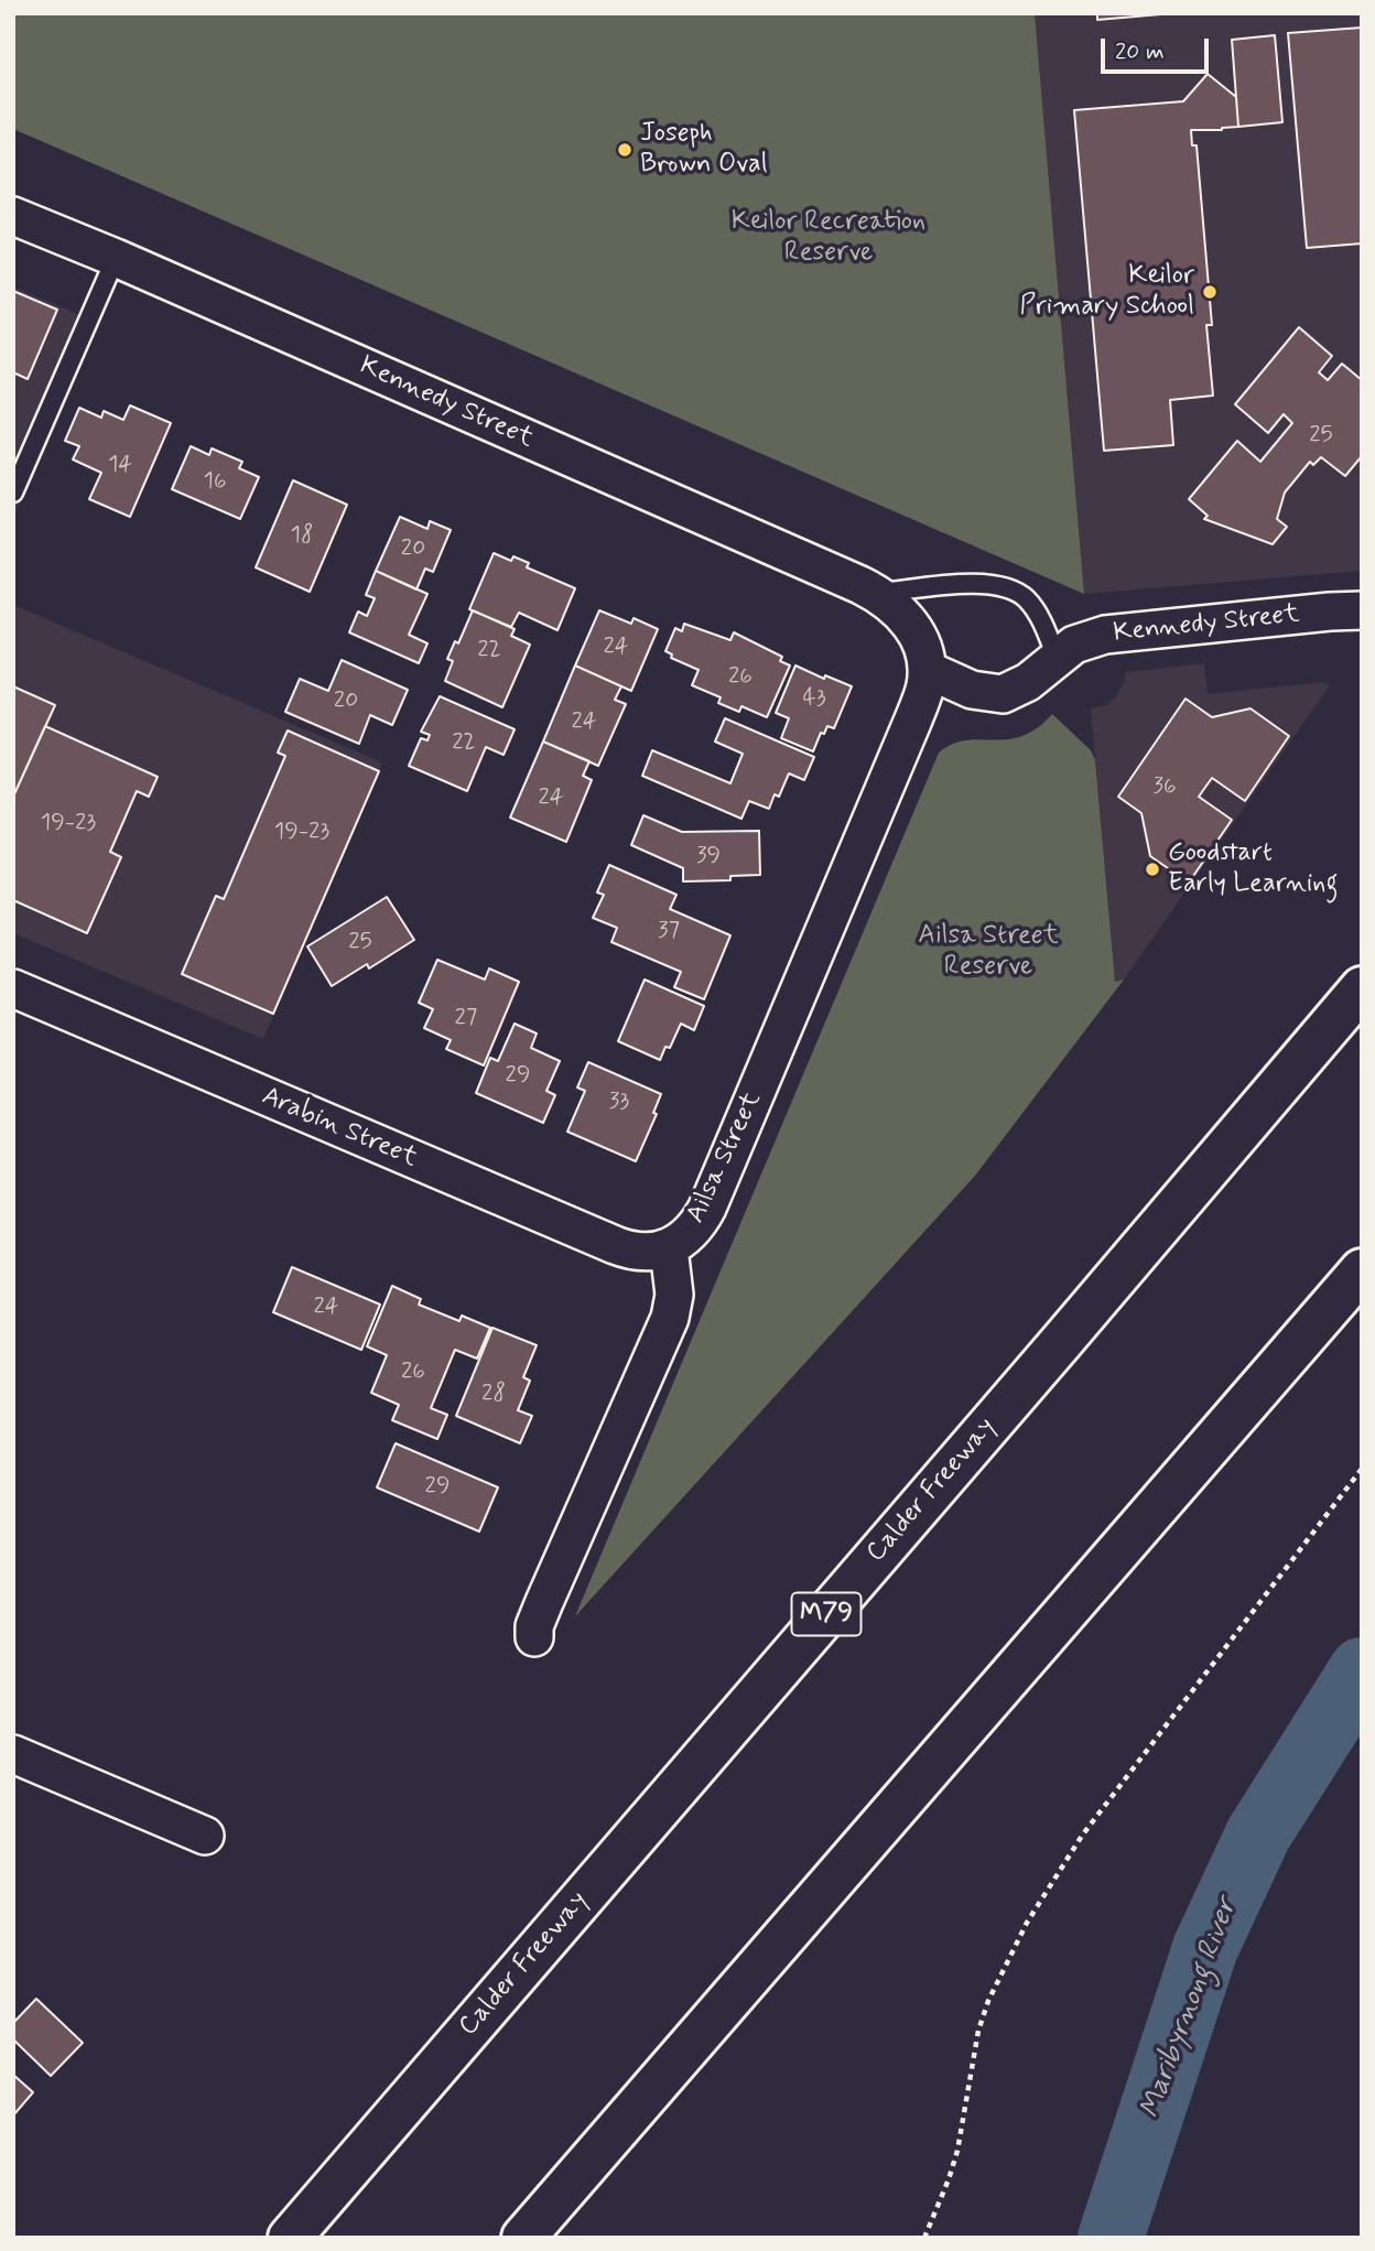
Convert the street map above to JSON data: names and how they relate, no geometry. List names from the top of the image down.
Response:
{
  "streets": {
    "highway": ["Calder Freeway", "M79"],
    "street": ["Kennedy Street", "Arabin Street", "Ailsa Street"]
  },
  "crossings": [
    ["Kennedy Street", "Ailsa Street"],
    ["Arabin Street", "Ailsa Street"]
  ],
  "water": ["Maribyrnong River"],
  "parks": ["Keilor Recreation Reserve", "Ailsa Street Reserve"],
  "places": ["Joseph Brown Oval", "Keilor Primary School", "Goodstart Early Learning"],
  "house_numbers": [
    "25",
    "14",
    "16",
    "18",
    "20",
    "24",
    "22",
    "26",
    "43",
    "20",
    "24",
    "22",
    "36",
    "24",
    "19-23",
    "19-23",
    "39",
    "37",
    "25",
    "27",
    "29",
    "33",
    "24",
    "26",
    "28",
    "29"
  ],
  "scale_bar": "20 m"
}
